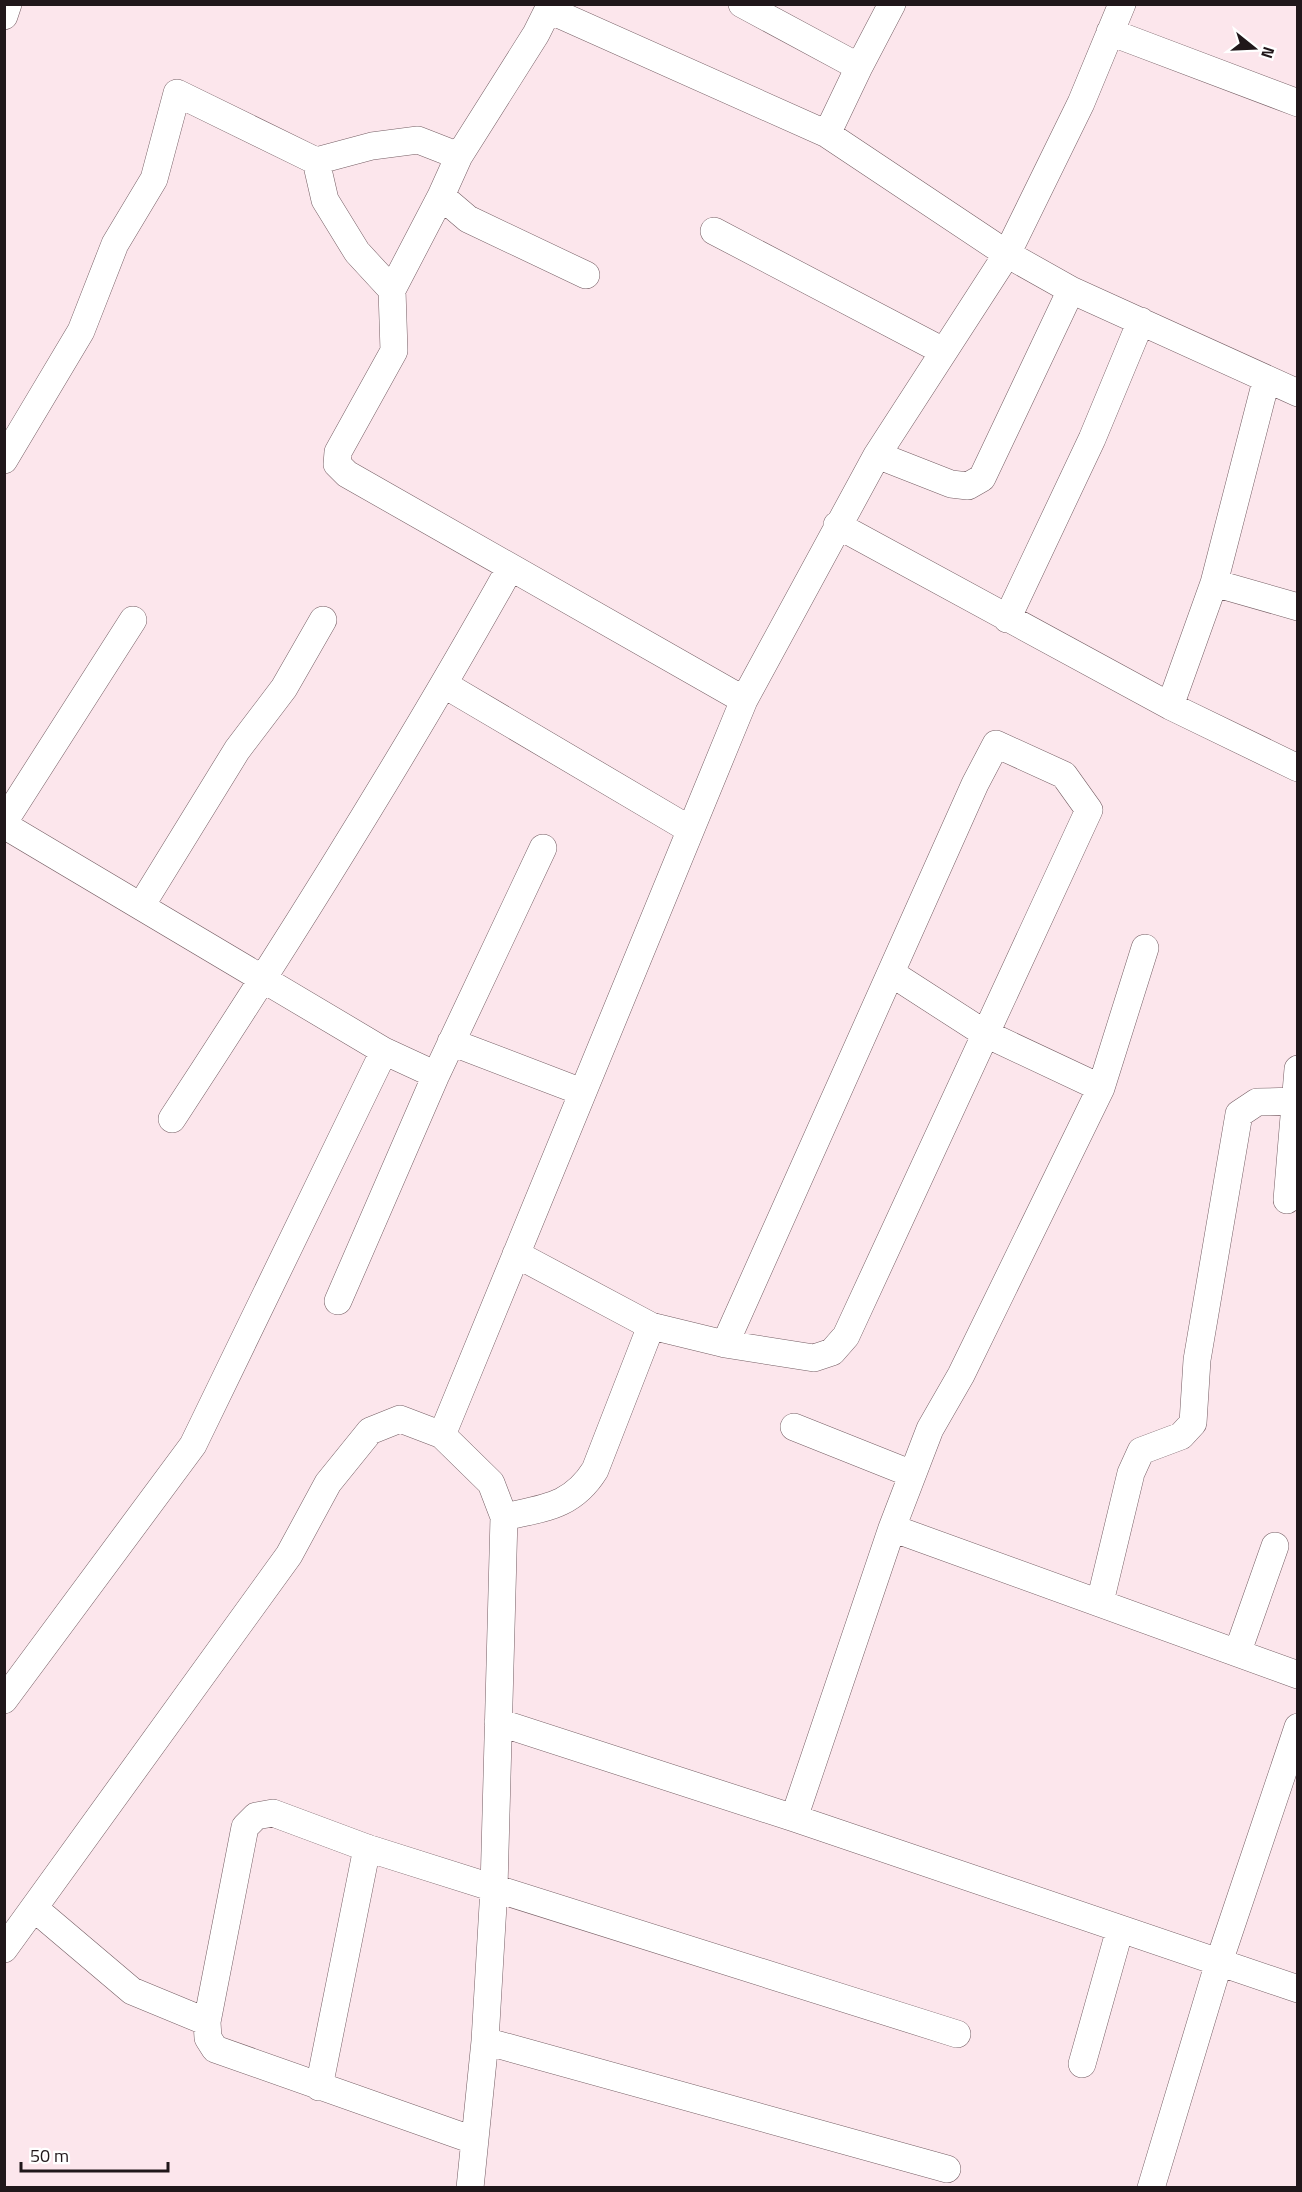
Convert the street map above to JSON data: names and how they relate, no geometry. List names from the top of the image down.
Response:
{
  "scale_bar": "50 m",
  "north": "right"
}
